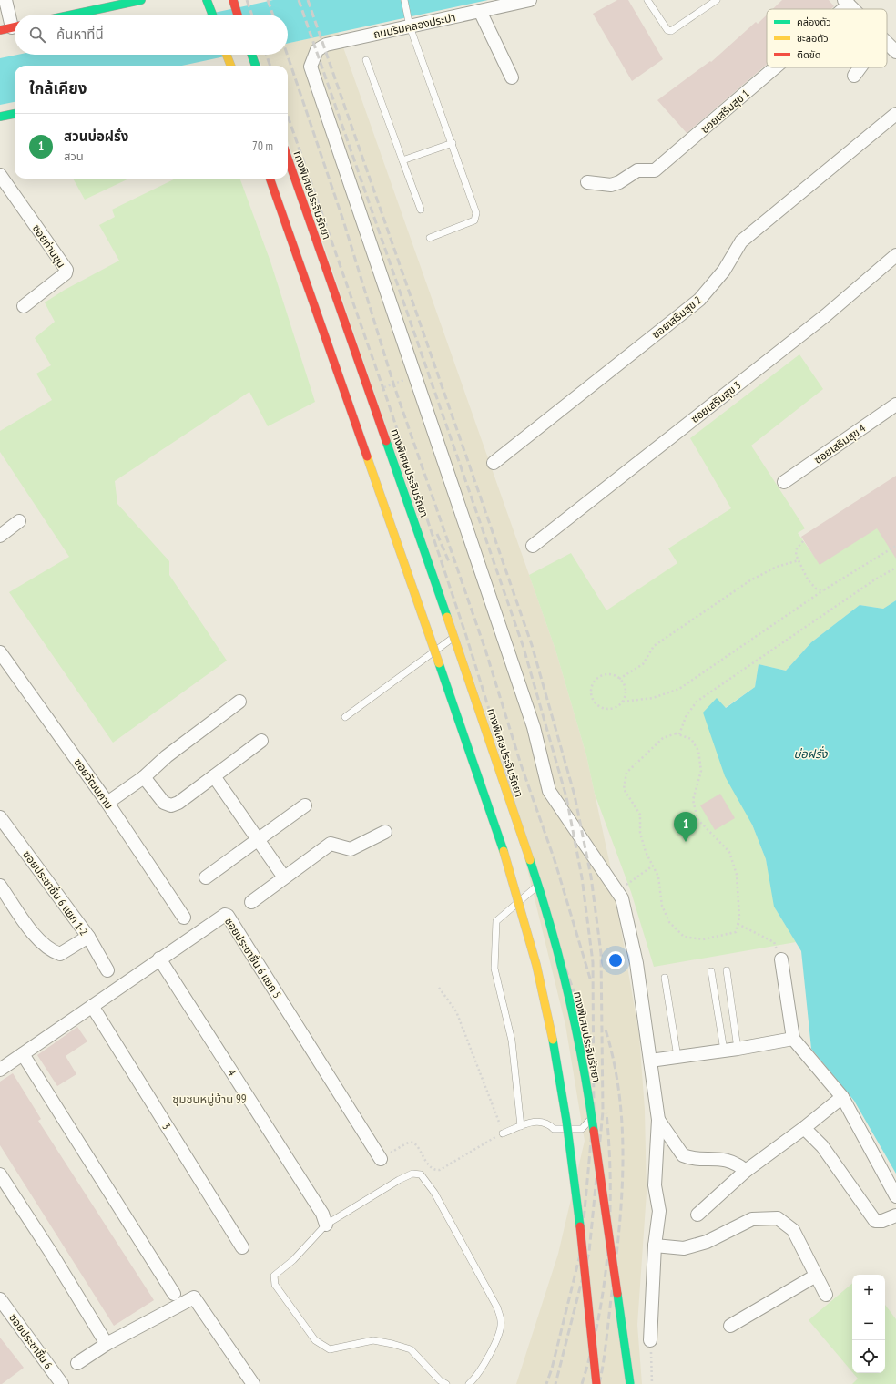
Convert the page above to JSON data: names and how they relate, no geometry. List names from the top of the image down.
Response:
{
  "streets": {
    "main road": ["ทางพิเศษประจิมรัถยา"],
    "street": [
      "ถนนริมคลองประปา",
      "ซอยเสริมสุข 1",
      "ซอยท่านขุน",
      "ซอยเสริมสุข 2",
      "ซอยเสริมสุข 3",
      "ซอยเสริมสุข 4",
      "ซอยวัฒนคาม",
      "ซอยประชาชื่น 6 แยก 1-2",
      "ซอยประชาชื่น 6 แยก 5",
      "4",
      "3",
      "ซอยประชาชื่น 6"
    ]
  },
  "crossings": [
    ["ซอยประชาชื่น 6 แยก 5", "4"],
    ["ซอยประชาชื่น 6 แยก 5", "3"]
  ],
  "districts": ["ชุมชนหมู่บ้าน 99"],
  "water": ["บ่อฝรั่ง"],
  "legend": ["คล่องตัว", "ชะลอตัว", "ติดขัด"],
  "page": {
    "search": "ค้นหาที่นี่",
    "heading": "ใกล้เคียง",
    "list": [
      {
        "mark": "1",
        "name": "สวนบ่อฝรั่ง",
        "note": "สวน",
        "value": "70 m"
      }
    ],
    "pins": "1",
    "map_buttons": ["+", "−"]
  }
}
